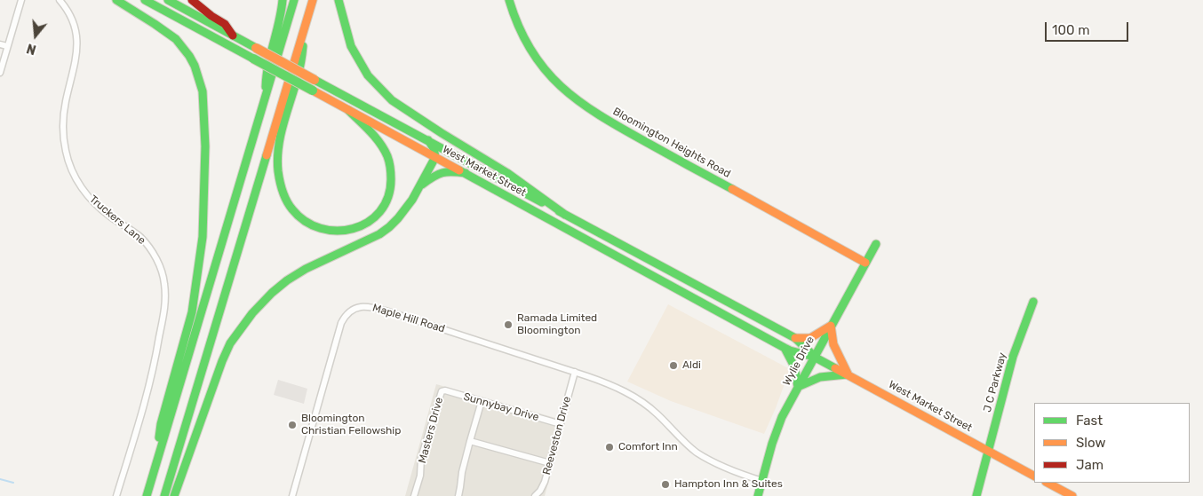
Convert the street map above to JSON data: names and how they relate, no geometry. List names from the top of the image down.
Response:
{
  "streets": {
    "main road": [
      "Bloomington Heights Road",
      "West Market Street",
      "Wylie Drive",
      "J C Parkway"
    ],
    "street": [
      "Truckers Lane",
      "Maple Hill Road",
      "Sunnybay Drive",
      "Masters Drive",
      "Reeveston Drive"
    ]
  },
  "crossings": [
    ["Bloomington Heights Road", "Wylie Drive"],
    ["West Market Street", "Wylie Drive"],
    ["West Market Street", "J C Parkway"],
    ["Maple Hill Road", "Wylie Drive"],
    ["Maple Hill Road", "Reeveston Drive"],
    ["Sunnybay Drive", "Masters Drive"],
    ["Sunnybay Drive", "Reeveston Drive"]
  ],
  "places": [
    "Ramada Limited Bloomington",
    "Aldi",
    "Bloomington Christian Fellowship",
    "Comfort Inn",
    "Hampton Inn & Suites"
  ],
  "legend": ["Fast", "Slow", "Jam"],
  "scale_bar": "100 m",
  "north": "bottom"
}
